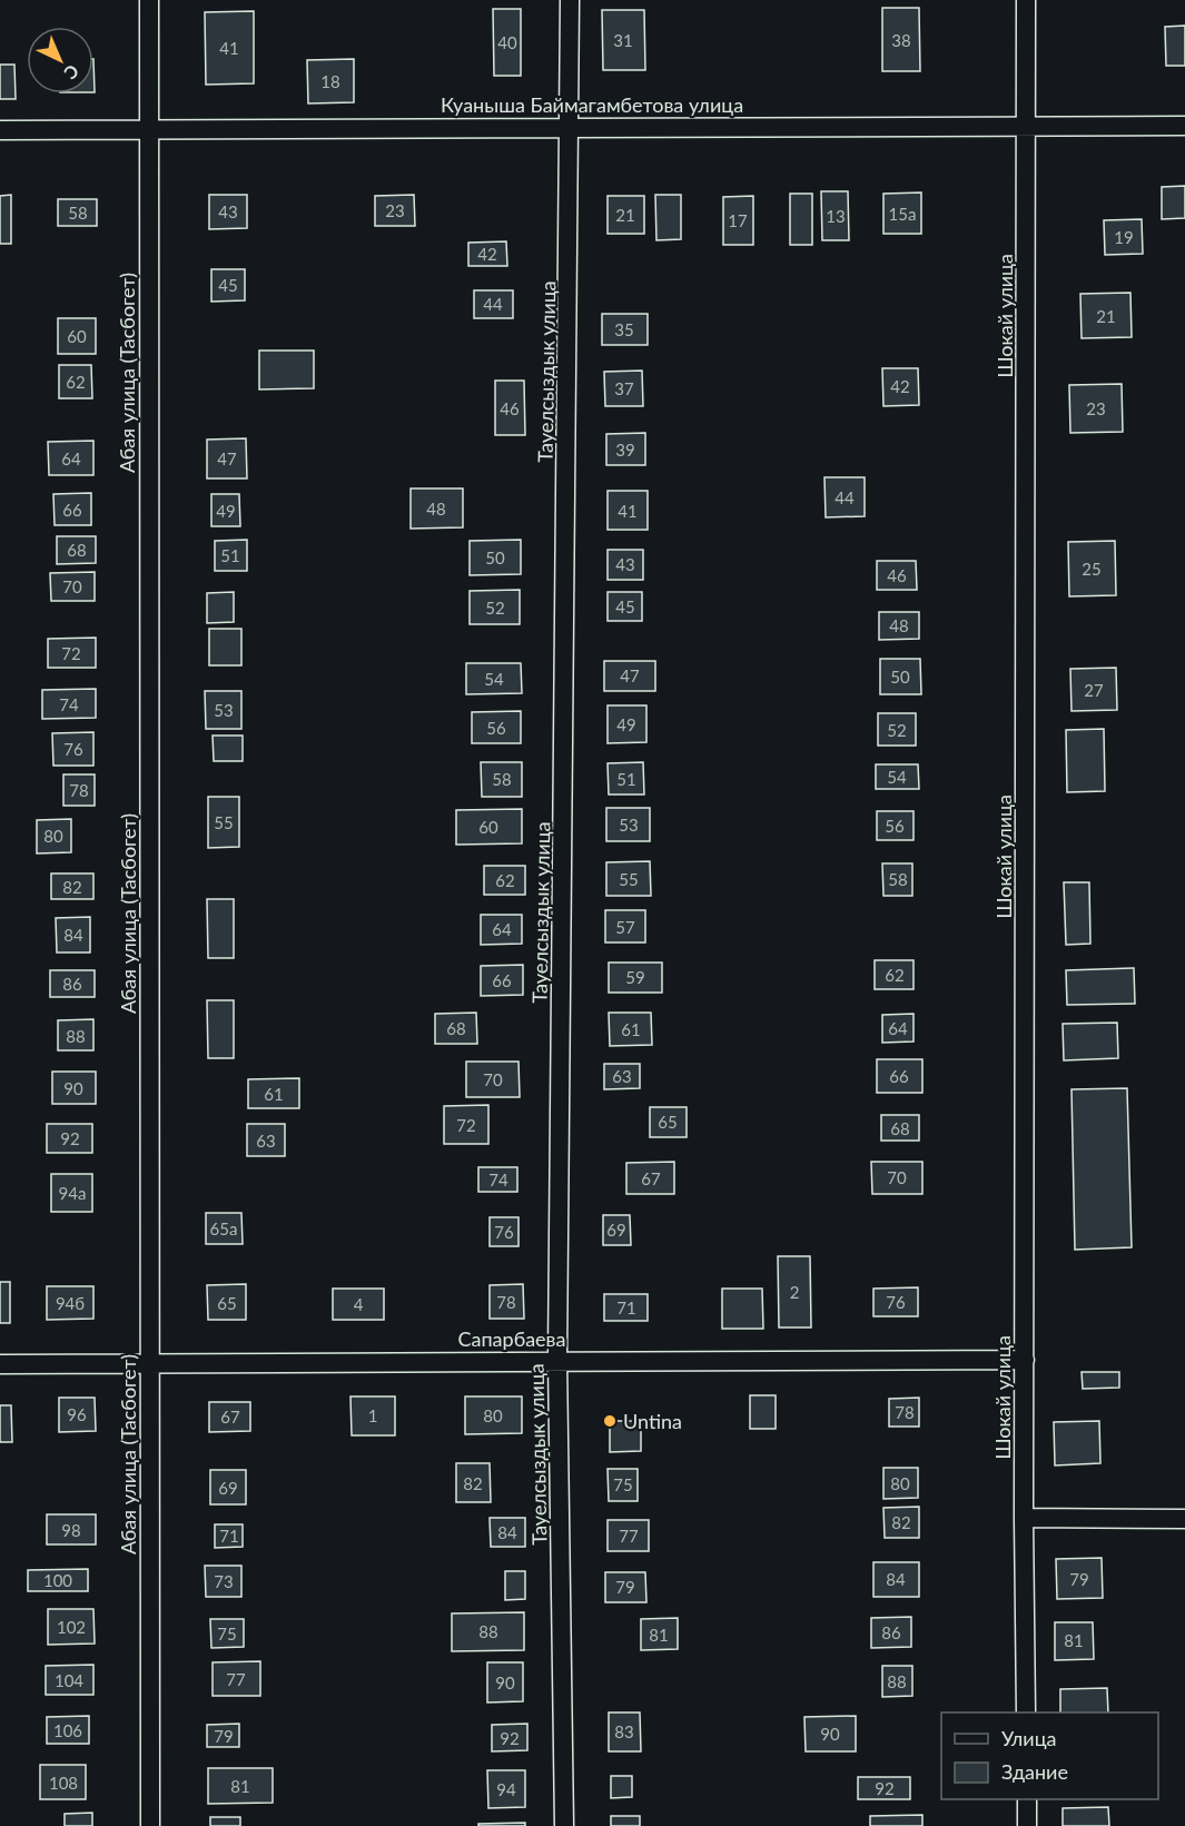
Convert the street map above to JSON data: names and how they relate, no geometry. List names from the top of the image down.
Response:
{
  "streets": {
    "street": [
      "Куаныша Баймагамбетова улица",
      "Шокай улица",
      "Тауелсыздык улица",
      "Абая улица (Тасбогет)",
      "Сапарбаева"
    ]
  },
  "crossings": [
    ["Куаныша Баймагамбетова улица", "Шокай улица"],
    ["Куаныша Баймагамбетова улица", "Тауелсыздык улица"],
    ["Куаныша Баймагамбетова улица", "Абая улица (Тасбогет)"],
    ["Шокай улица", "Сапарбаева"],
    ["Тауелсыздык улица", "Сапарбаева"],
    ["Абая улица (Тасбогет)", "Сапарбаева"]
  ],
  "places": ["Untina"],
  "house_numbers": [
    "31",
    "38",
    "40",
    "41",
    "18",
    "23",
    "43",
    "58",
    "15а",
    "21",
    "13",
    "17",
    "19",
    "42",
    "45",
    "44",
    "21",
    "35",
    "60",
    "62",
    "42",
    "37",
    "46",
    "23",
    "39",
    "64",
    "47",
    "44",
    "48",
    "66",
    "49",
    "41",
    "68",
    "51",
    "50",
    "43",
    "25",
    "46",
    "70",
    "45",
    "52",
    "48",
    "72",
    "47",
    "50",
    "54",
    "27",
    "74",
    "53",
    "49",
    "56",
    "52",
    "76",
    "54",
    "58",
    "51",
    "78",
    "55",
    "53",
    "56",
    "60",
    "80",
    "55",
    "58",
    "62",
    "82",
    "57",
    "64",
    "84",
    "62",
    "59",
    "66",
    "86",
    "68",
    "64",
    "61",
    "88",
    "63",
    "66",
    "70",
    "90",
    "61",
    "65",
    "72",
    "68",
    "92",
    "63",
    "70",
    "67",
    "74",
    "94а",
    "65а",
    "69",
    "76",
    "2",
    "78",
    "76",
    "94б",
    "65",
    "4",
    "71",
    "78",
    "96",
    "1",
    "80",
    "67",
    "82",
    "80",
    "75",
    "69",
    "82",
    "98",
    "84",
    "71",
    "77",
    "84",
    "79",
    "100",
    "73",
    "79",
    "102",
    "88",
    "86",
    "75",
    "81",
    "81",
    "77",
    "104",
    "88",
    "90",
    "106",
    "83",
    "90",
    "79",
    "92",
    "108",
    "81",
    "92",
    "94"
  ],
  "legend": ["Улица", "Здание"],
  "north": "bottom right"
}
